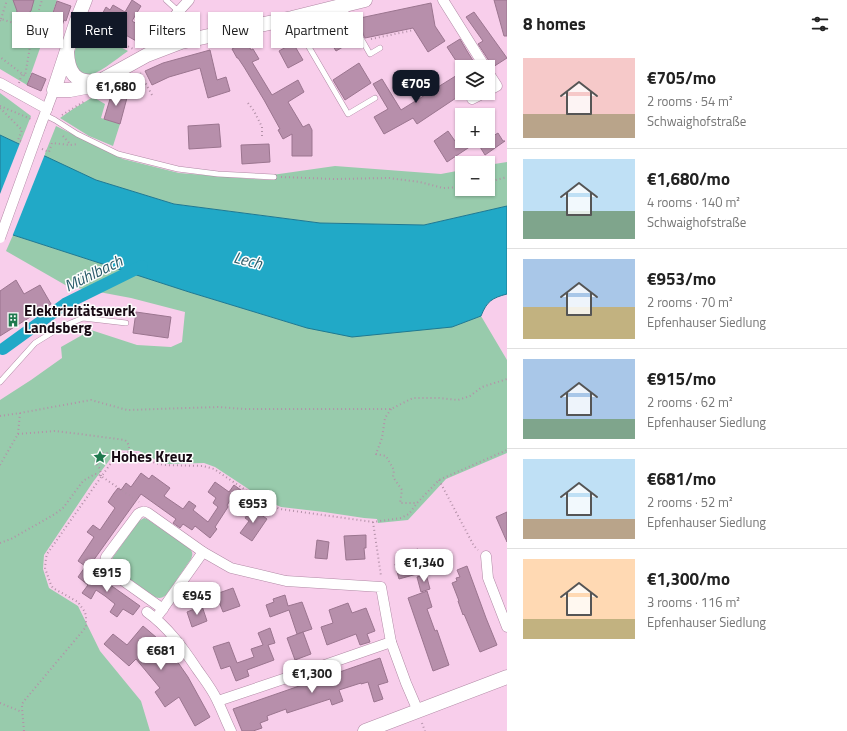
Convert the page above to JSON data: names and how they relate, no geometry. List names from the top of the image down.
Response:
{
  "water": ["Lech", "Mühlbach"],
  "places": {
    "building": ["Elektrizitätswerk Landsberg"],
    "place": ["Hohes Kreuz"]
  },
  "page": {
    "heading": "8 homes",
    "chip": [
      "Buy",
      "Rent",
      "Filters",
      "New",
      "Apartment"
    ],
    "list": [
      {
        "name": "€705/mo",
        "note": "2 rooms · 54 m² · Schwaighofstraße"
      },
      {
        "name": "€1,680/mo",
        "note": "4 rooms · 140 m² · Schwaighofstraße"
      },
      {
        "name": "€953/mo",
        "note": "2 rooms · 70 m² · Epfenhauser Siedlung"
      },
      {
        "name": "€915/mo",
        "note": "2 rooms · 62 m² · Epfenhauser Siedlung"
      },
      {
        "name": "€681/mo",
        "note": "2 rooms · 52 m² · Epfenhauser Siedlung"
      },
      {
        "name": "€1,300/mo",
        "note": "3 rooms · 116 m² · Epfenhauser Siedlung"
      }
    ],
    "map_buttons": ["+", "−"],
    "price": [
      "€705",
      "€1,680",
      "€953",
      "€1,340",
      "€915",
      "€945",
      "€681",
      "€1,300"
    ]
  }
}
